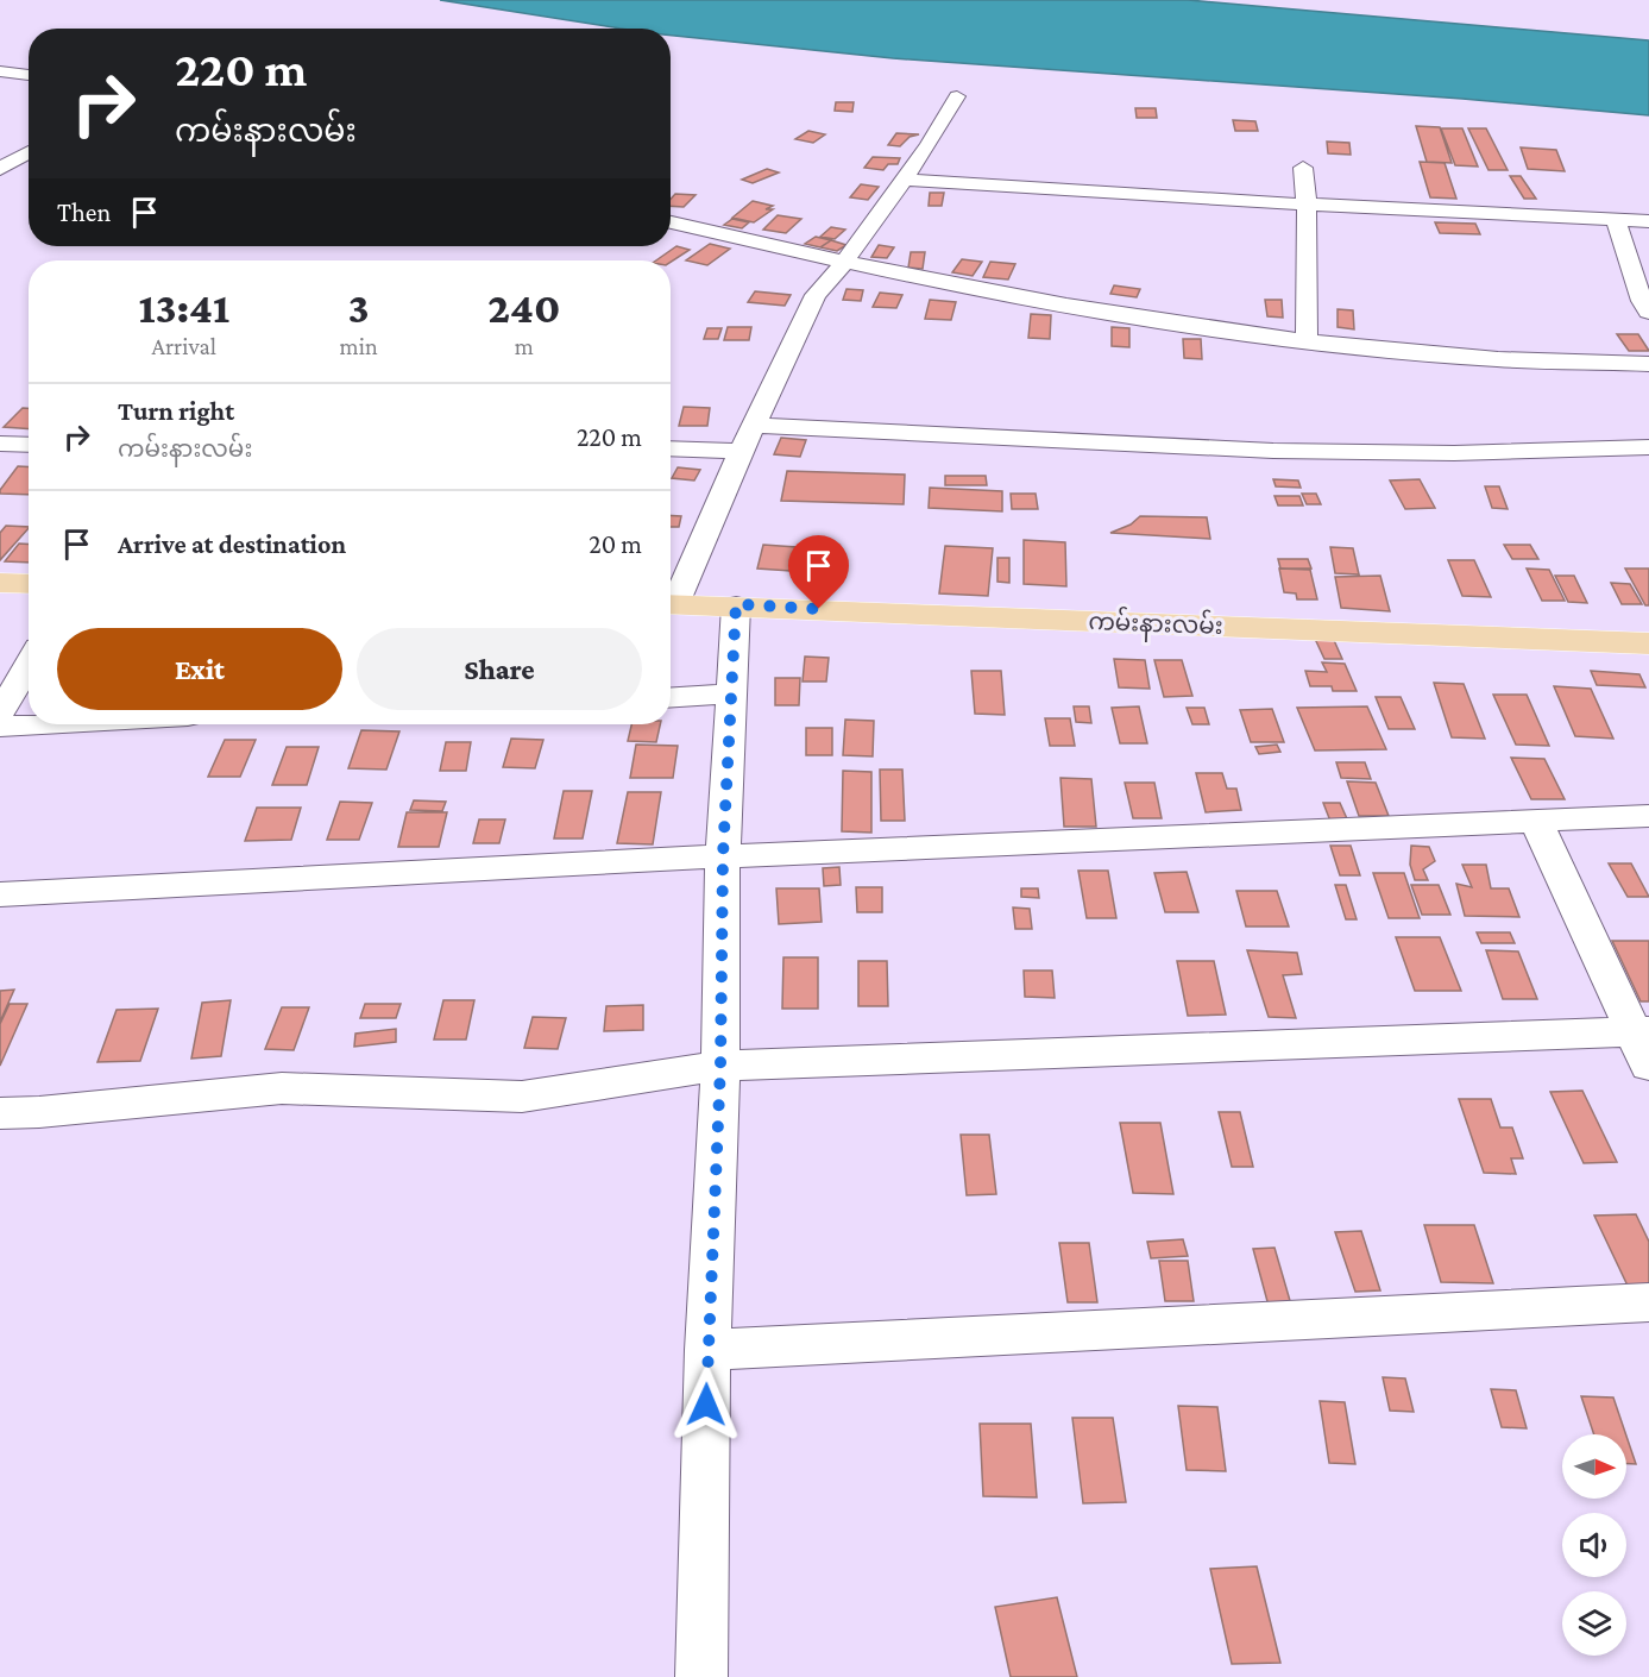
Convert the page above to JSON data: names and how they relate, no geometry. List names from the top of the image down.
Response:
{
  "streets": {
    "main road": ["ကမ်းနားလမ်း"]
  },
  "north": "right",
  "page": {
    "turn": ["220 m", "ကမ်းနားလမ်း"],
    "then": "Then",
    "eta": [
      "13:41",
      "Arrival",
      "3",
      "min",
      "240",
      "m"
    ],
    "list": [
      {
        "name": "Turn right",
        "note": "ကမ်းနားလမ်း",
        "value": "220 m"
      },
      {
        "name": "Arrive at destination",
        "value": "20 m"
      }
    ],
    "buttons": ["Exit", "Share"]
  }
}
